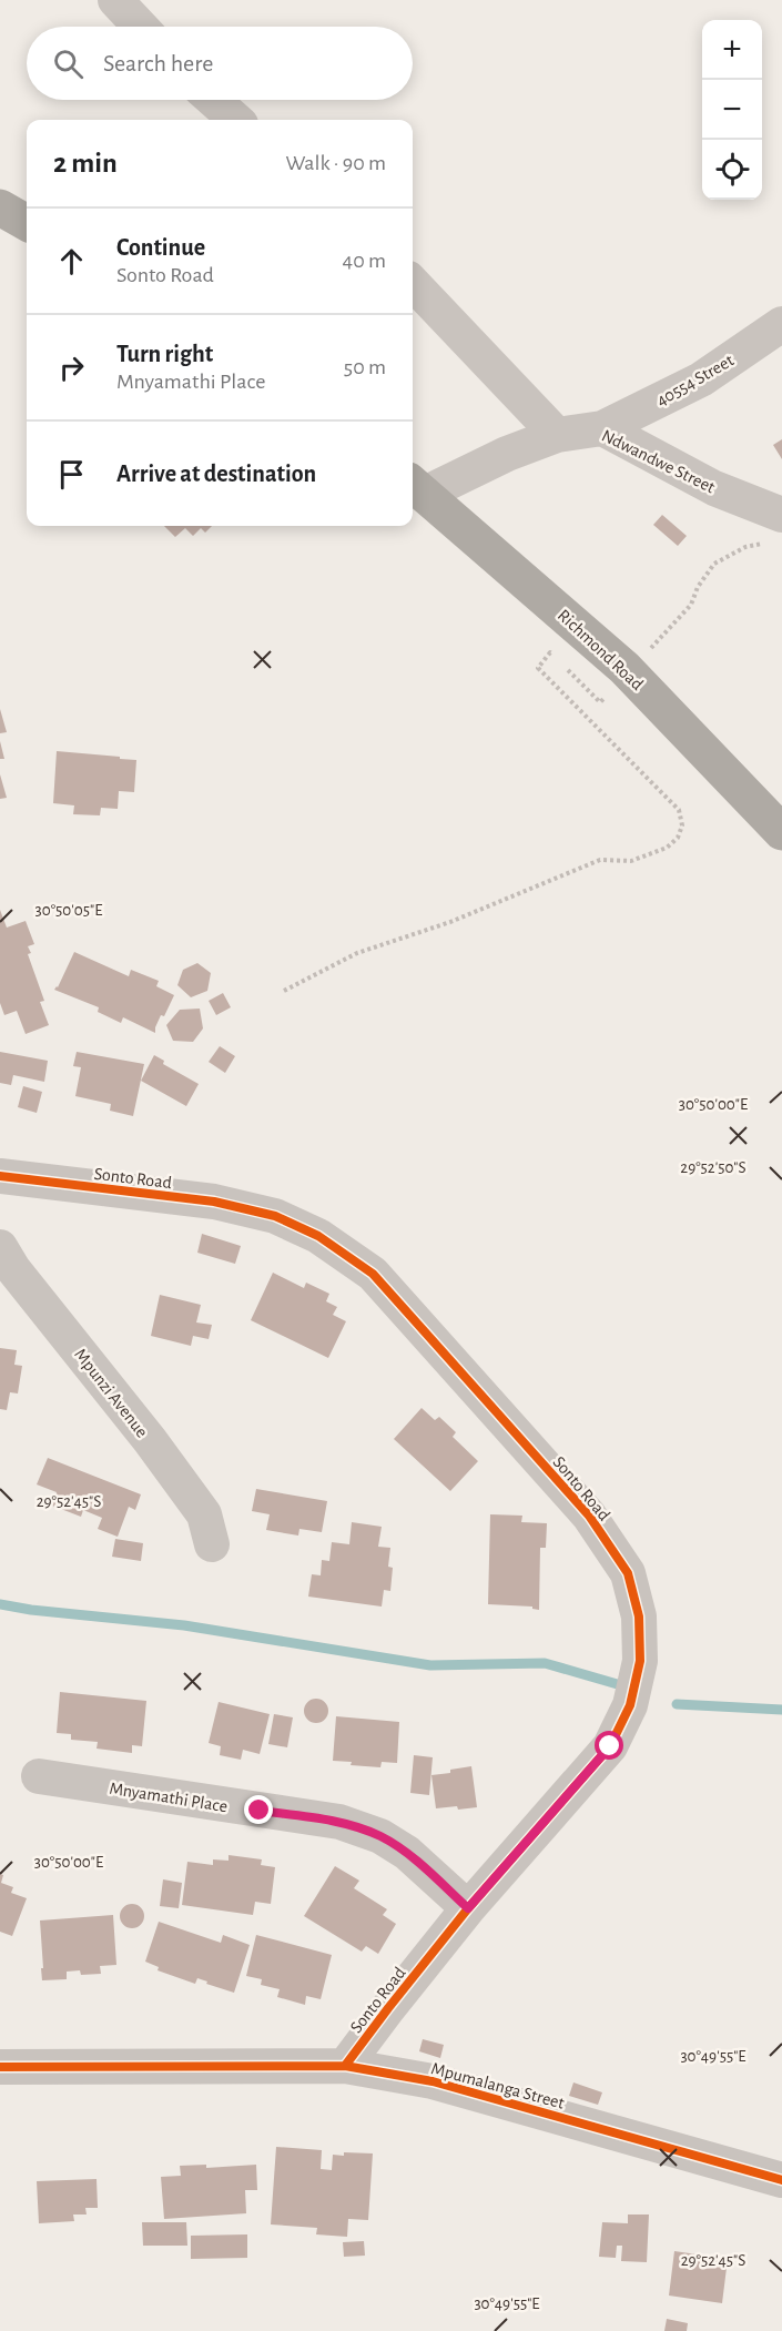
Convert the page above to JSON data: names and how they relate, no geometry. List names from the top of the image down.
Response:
{
  "streets": {
    "highway": ["Richmond Road"],
    "street": [
      "40554 Street",
      "Ndwandwe Street",
      "Sonto Road",
      "Mpunzi Avenue",
      "Mnyamathi Place",
      "Mpumalanga Street"
    ]
  },
  "crossings": [
    ["40554 Street", "Ndwandwe Street"],
    ["Ndwandwe Street", "Richmond Road"],
    ["Sonto Road", "Mnyamathi Place"],
    ["Sonto Road", "Mpumalanga Street"]
  ],
  "page": {
    "map_buttons": ["+", "−"],
    "search": "Search here",
    "heading": ["2 min", "Walk · 90 m"],
    "list": [
      ["Continue", "Sonto Road", "40 m"],
      ["Turn right", "Mnyamathi Place", "50 m"],
      "Arrive at destination"
    ]
  },
  "coordinates": [
    "30°50'05\"E",
    "30°50'00\"E",
    "29°52'50\"S",
    "29°52'45\"S",
    "30°49'55\"E"
  ]
}
